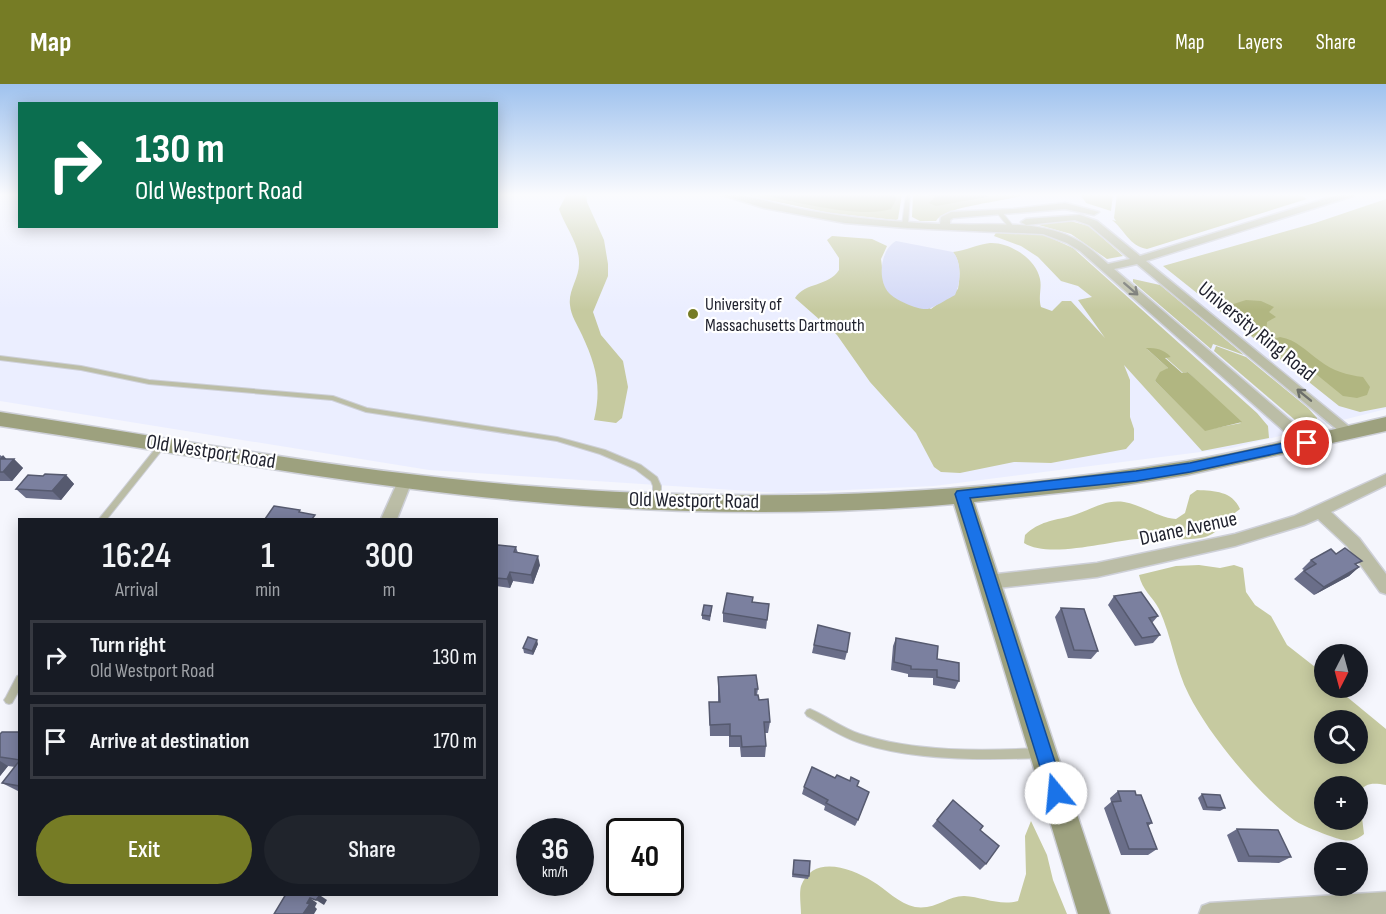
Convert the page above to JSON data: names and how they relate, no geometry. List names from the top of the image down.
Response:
{
  "streets": {
    "main road": ["Old Westport Road"],
    "street": ["University Ring Road", "Duane Avenue"]
  },
  "crossings": [
    ["University Ring Road", "Old Westport Road"]
  ],
  "places": ["University of Massachusetts Dartmouth"],
  "north": "bottom",
  "page": {
    "header": "Map",
    "nav": ["Map", "Layers", "Share"],
    "turn": ["130 m", "Old Westport Road"],
    "eta": [
      "16:24",
      "Arrival",
      "1",
      "min",
      "300",
      "m"
    ],
    "list": [
      {
        "name": "Turn right",
        "note": "Old Westport Road",
        "value": "130 m"
      },
      {
        "name": "Arrive at destination",
        "value": "170 m"
      }
    ],
    "map_buttons": ["+", "−"],
    "buttons": ["Exit", "Share"],
    "speed": "36 km/h",
    "limit": "40"
  }
}
